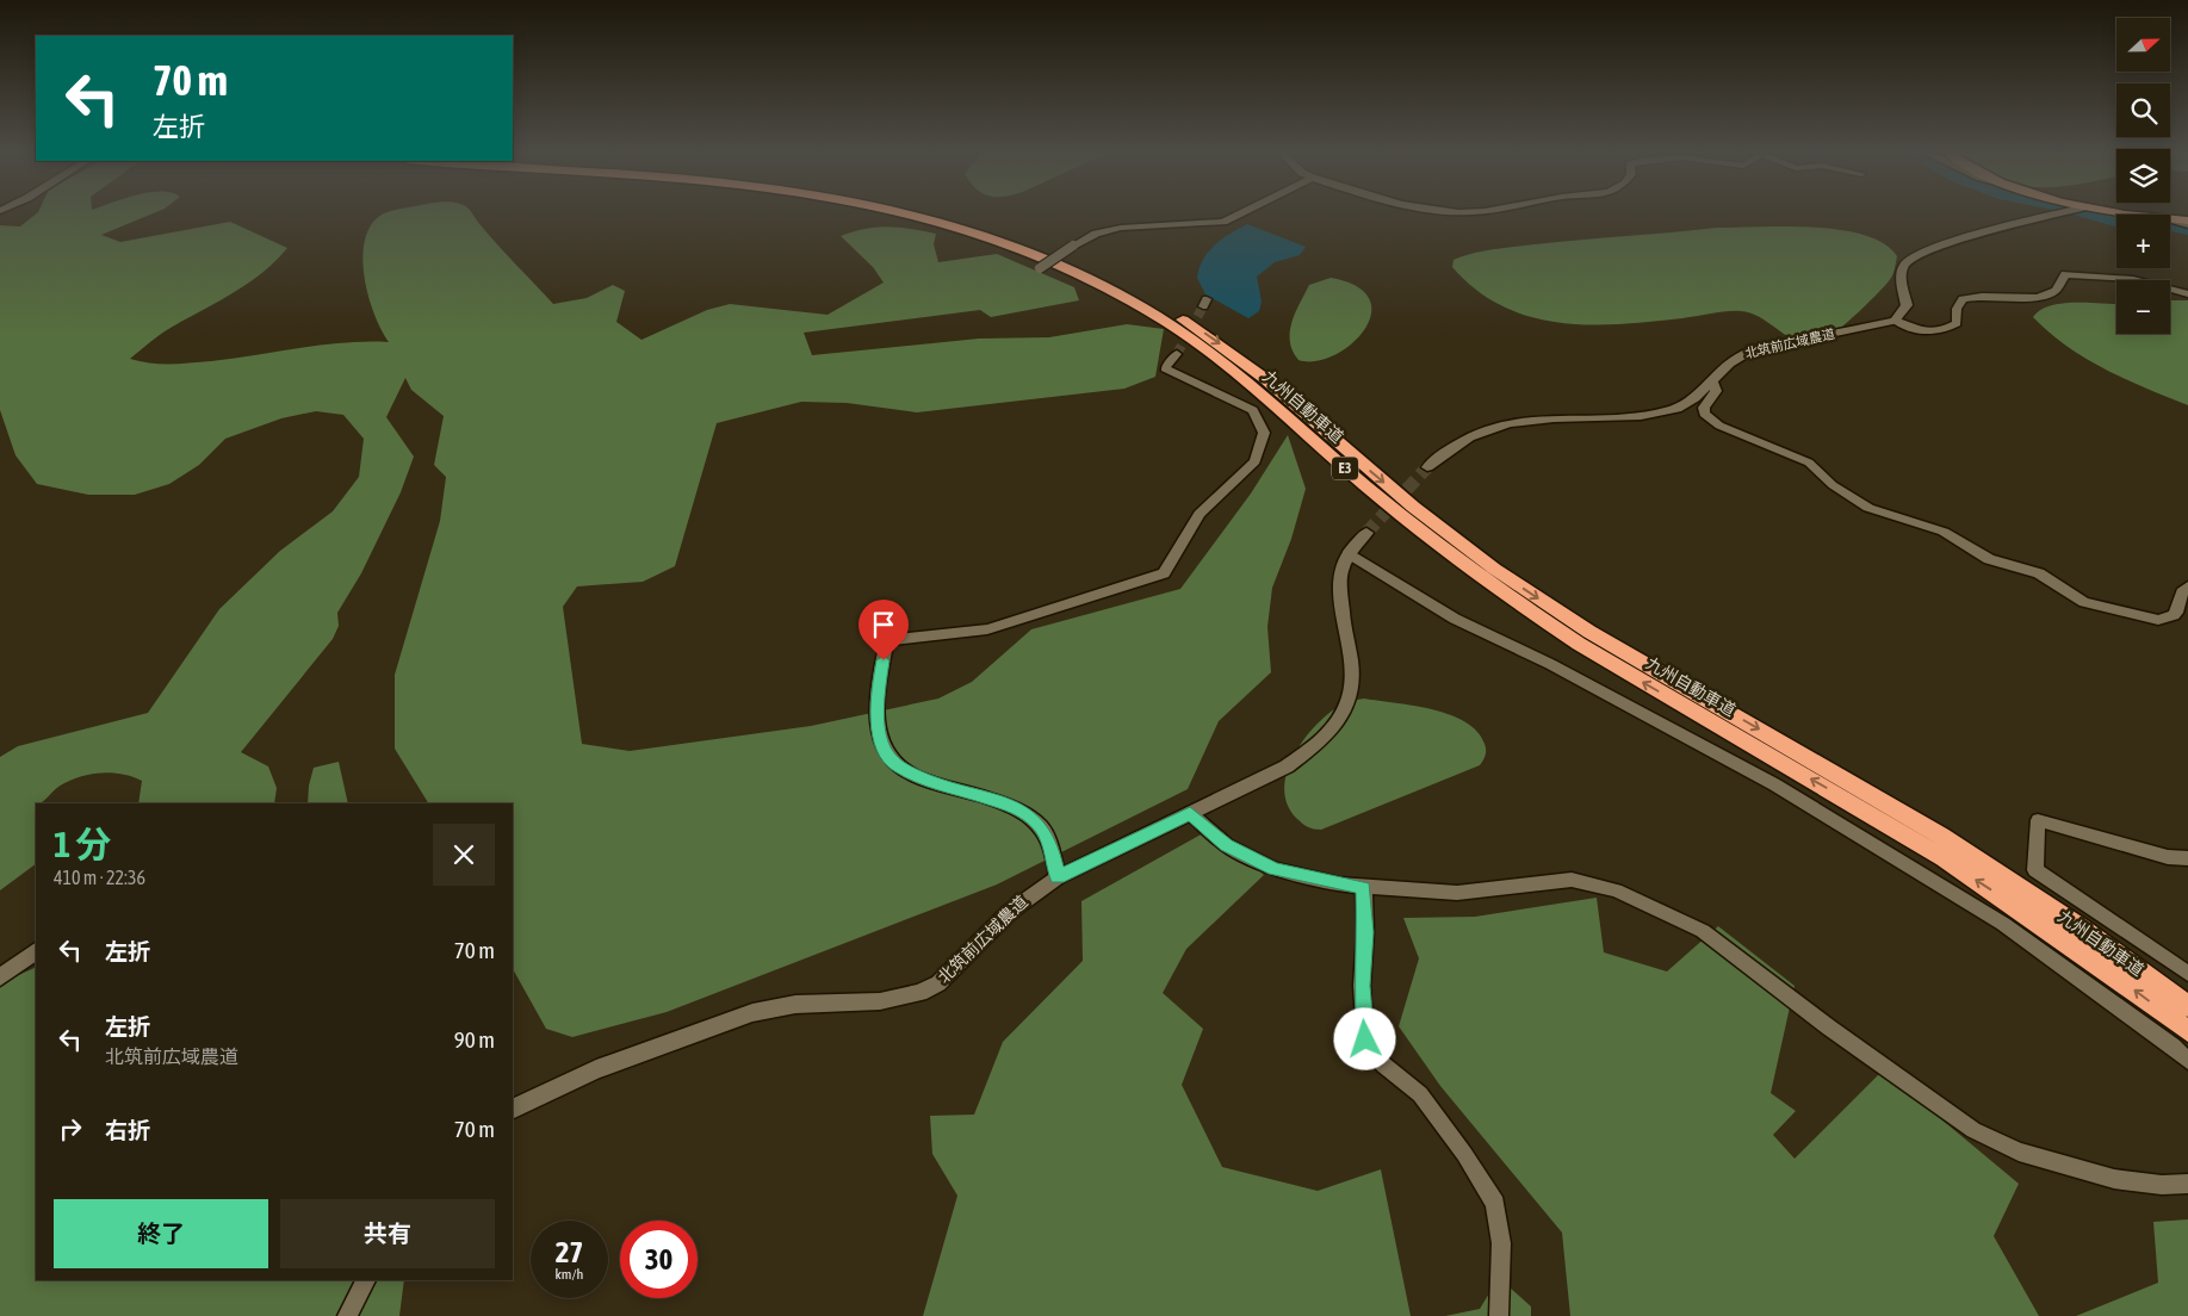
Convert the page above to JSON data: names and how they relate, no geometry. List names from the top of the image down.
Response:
{
  "streets": {
    "highway": ["九州自動車道", "E3"],
    "street": ["北筑前広域農道"]
  },
  "north": "right",
  "page": {
    "map_buttons": ["+", "−"],
    "turn": ["70 m", "左折"],
    "heading": ["1 分", "410 m · 22:36"],
    "list": [
      {
        "name": "左折",
        "value": "70 m"
      },
      {
        "name": "左折",
        "note": "北筑前広域農道",
        "value": "90 m"
      },
      {
        "name": "右折",
        "value": "70 m"
      }
    ],
    "buttons": ["終了", "共有"],
    "speed": "27 km/h",
    "limit": "30"
  }
}
